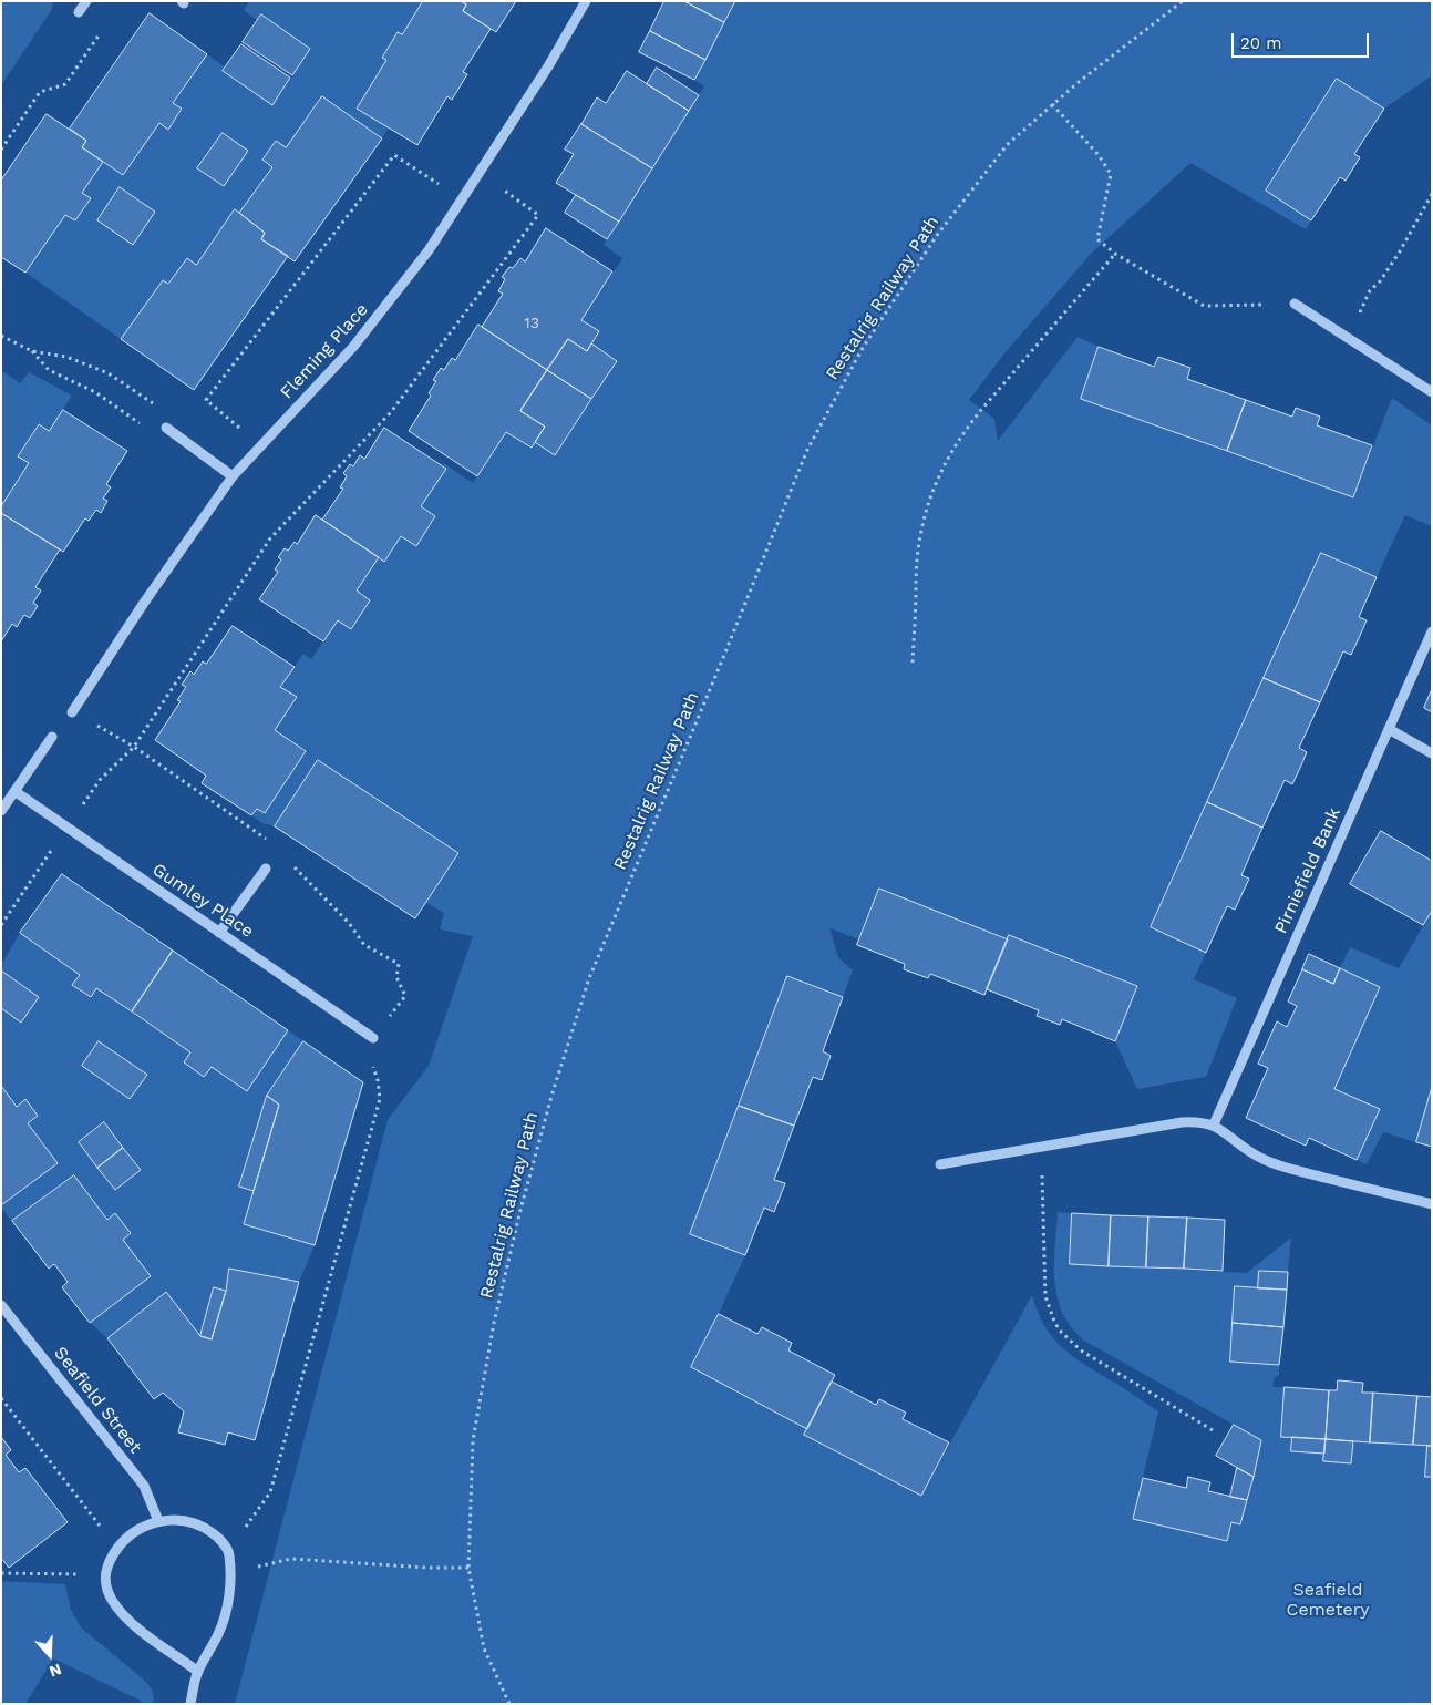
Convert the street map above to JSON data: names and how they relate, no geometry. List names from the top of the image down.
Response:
{
  "streets": {
    "street": [
      "Fleming Place",
      "Pirniefield Bank",
      "Gumley Place",
      "Seafield Street"
    ],
    "path": ["Restalrig Railway Path"]
  },
  "parks": ["Seafield Cemetery"],
  "house_numbers": ["13"],
  "scale_bar": "20 m",
  "north": "bottom"
}
